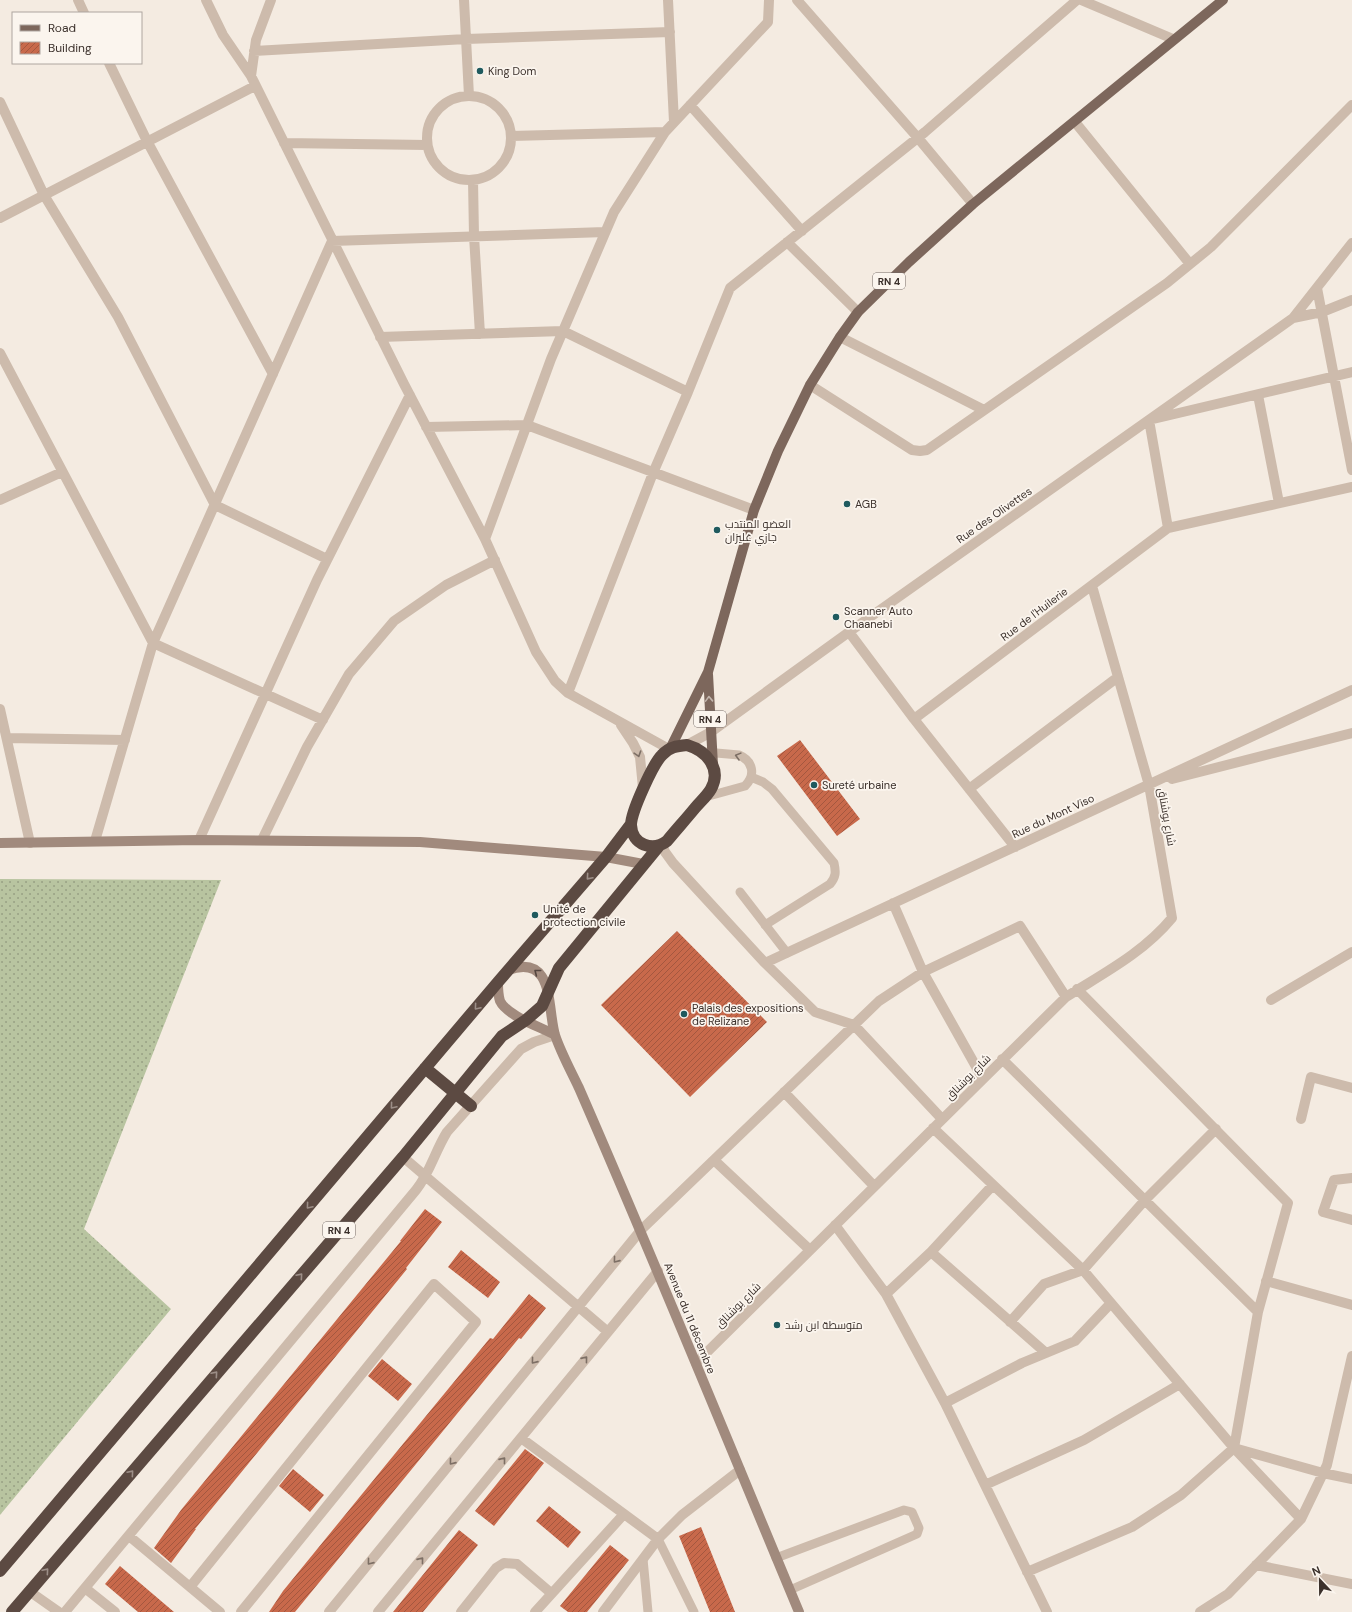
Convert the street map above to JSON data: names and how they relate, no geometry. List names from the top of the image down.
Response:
{
  "streets": {
    "highway": ["RN 4"],
    "street": [
      "Rue des Olivettes",
      "Rue de l'Huilerie",
      "Rue du Mont Viso",
      "شارع بوشناق",
      "Avenue du 11 décembre"
    ]
  },
  "crossings": [
    ["RN 4", "Rue des Olivettes"],
    ["RN 4", "Avenue du 11 décembre"],
    ["Rue du Mont Viso", "شارع بوشناق"],
    ["شارع بوشناق", "Avenue du 11 décembre"]
  ],
  "places": [
    "King Dom",
    "AGB",
    "العضو المنتدب جازي غليزان",
    "Scanner Auto Chaanebi",
    "Sureté urbaine",
    "Unité de protection civile",
    "Palais des expositions de Relizane",
    "متوسطة ابن رشد"
  ],
  "legend": ["Road", "Building"],
  "north": "top"
}
